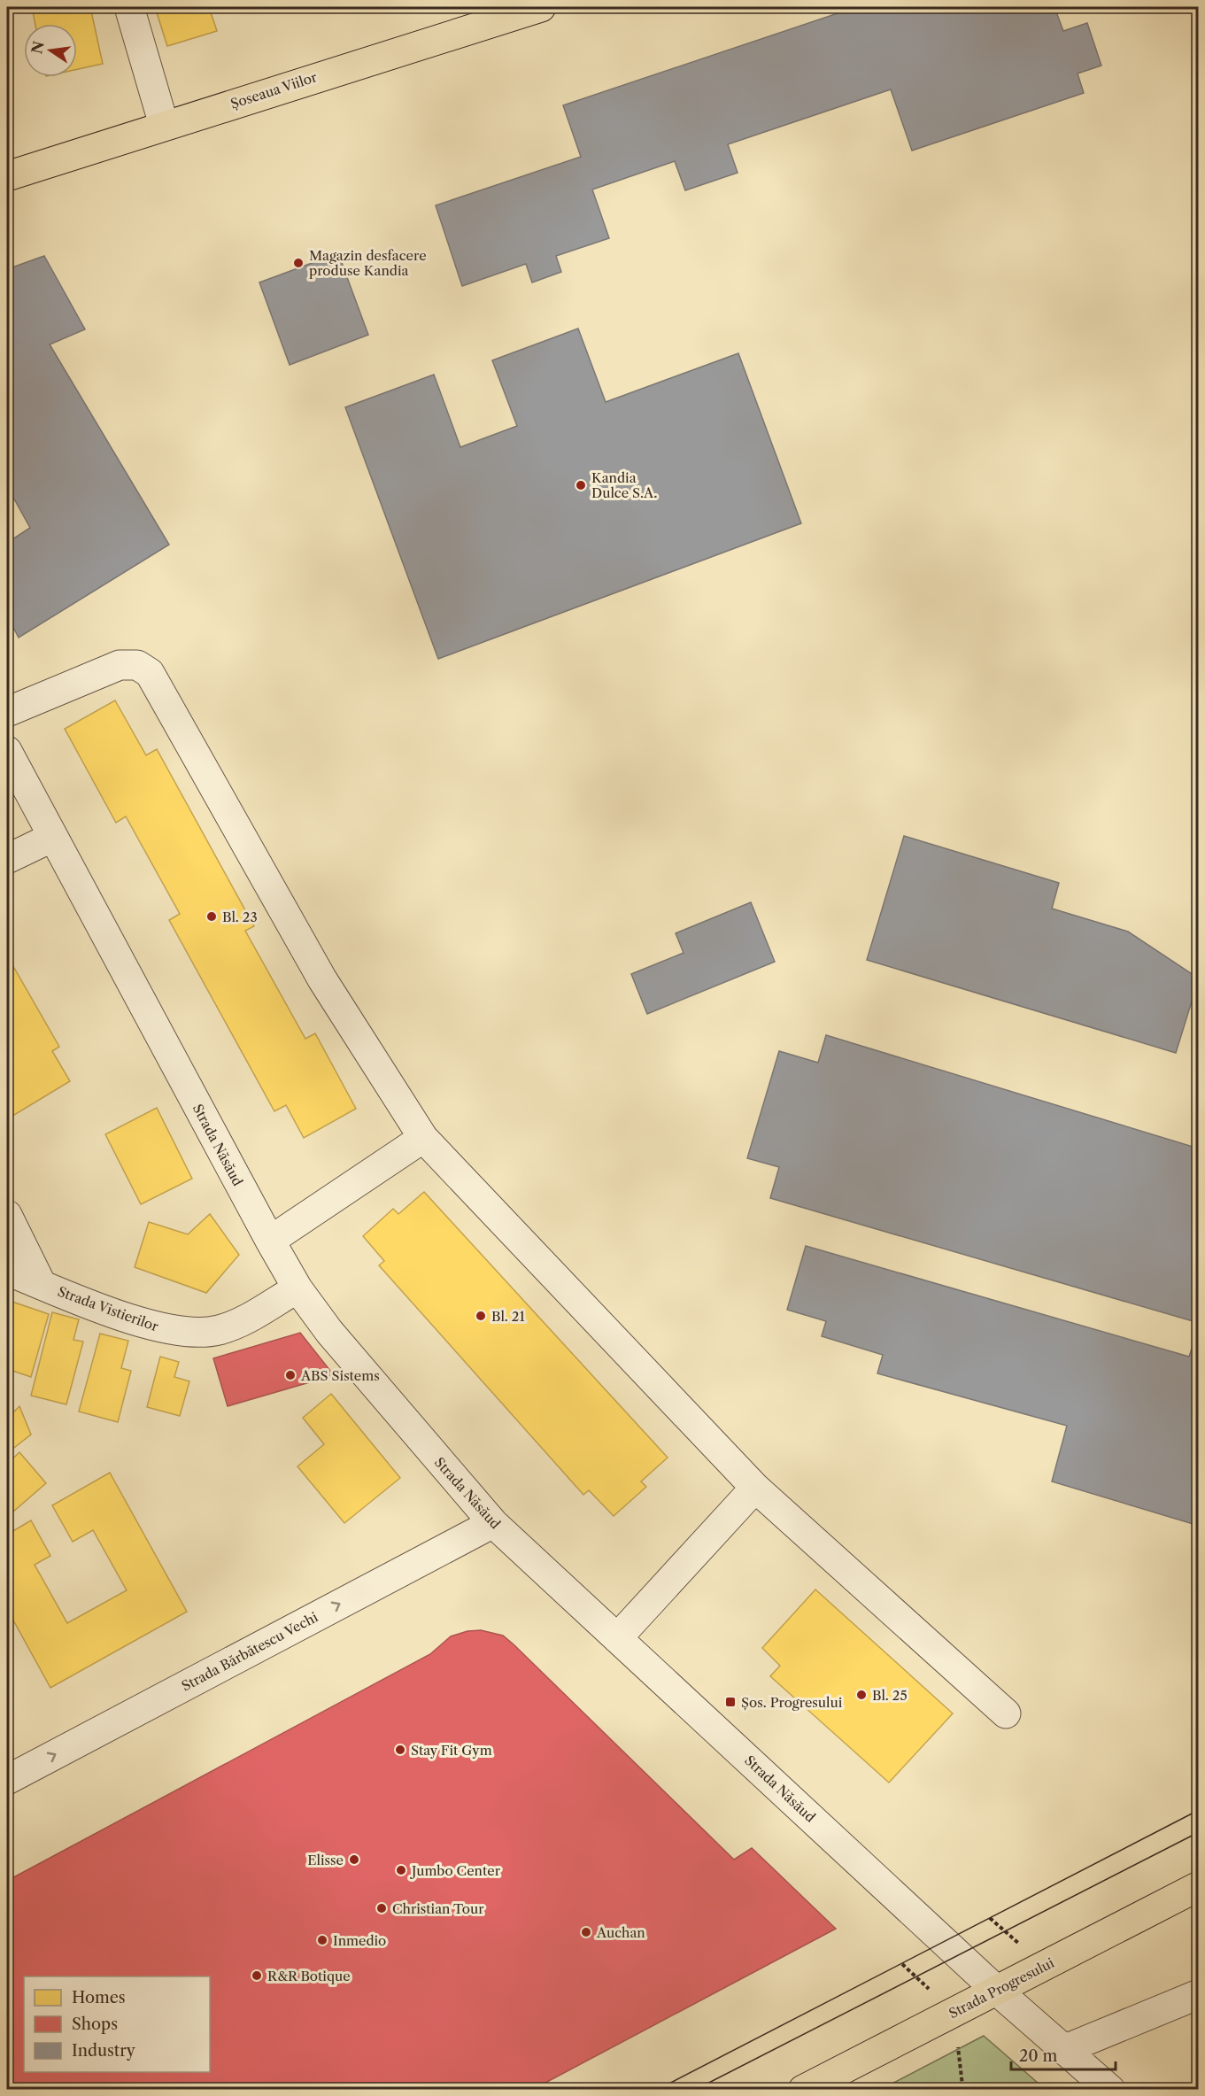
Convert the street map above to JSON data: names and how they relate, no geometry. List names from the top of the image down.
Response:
{
  "streets": {
    "main road": ["Șoseaua Viilor", "Strada Progresului"],
    "street": ["Strada Năsăud", "Strada Vistierilor", "Strada Bărbătescu Vechi"]
  },
  "crossings": [
    ["Strada Năsăud", "Strada Vistierilor"],
    ["Strada Năsăud", "Strada Bărbătescu Vechi"],
    ["Strada Năsăud", "Strada Progresului"]
  ],
  "one_way": ["Strada Bărbătescu Vechi"],
  "places": {
    "other": [
      "Magazin desfacere produse Kandia",
      "Kandia Dulce S.A.",
      "Bl. 23",
      "Bl. 21",
      "ABS Sistems",
      "Bl. 25",
      "Stay Fit Gym",
      "Elisse",
      "Jumbo Center",
      "Christian Tour",
      "Auchan",
      "Inmedio",
      "R&R Botique"
    ],
    "transit": ["Șos. Progresului"]
  },
  "legend": ["Homes", "Shops", "Industry"],
  "scale_bar": "20 m",
  "north": "left"
}
